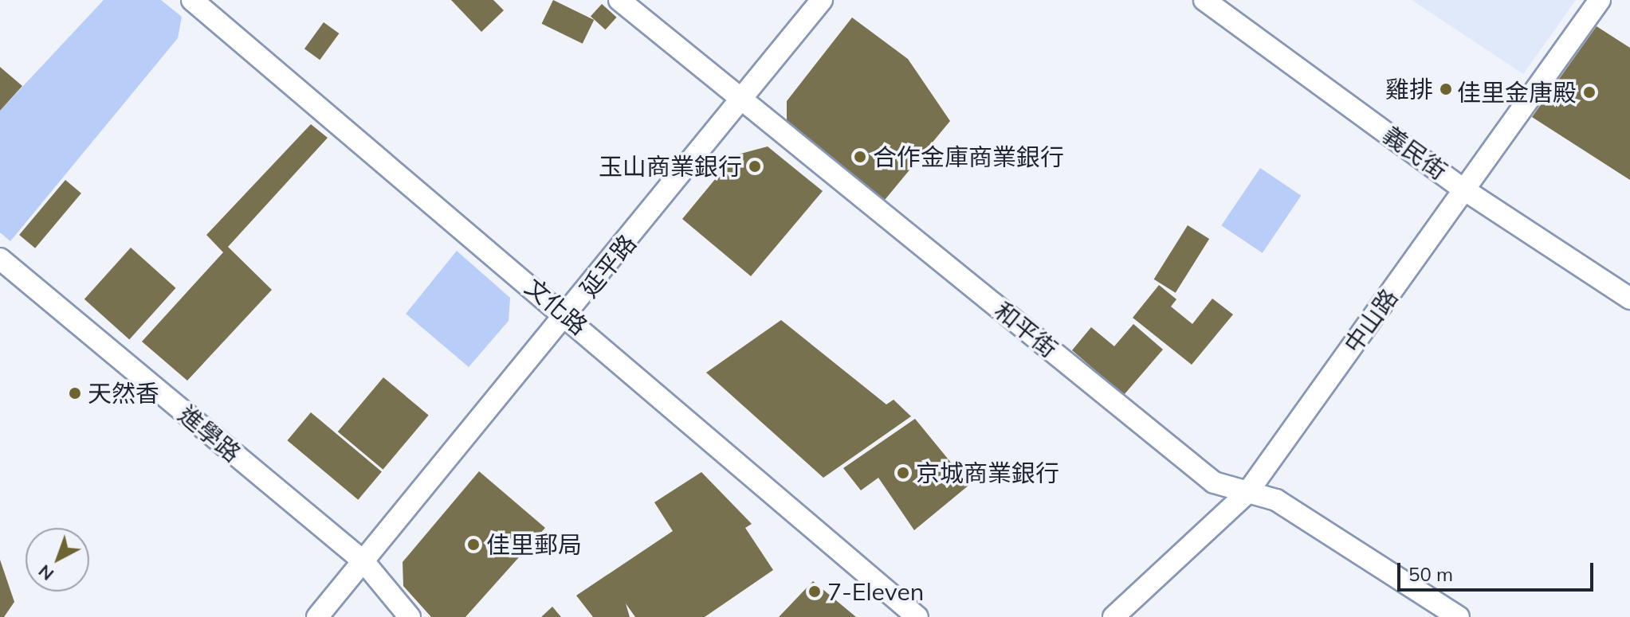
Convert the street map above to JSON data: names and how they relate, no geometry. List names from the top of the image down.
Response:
{
  "streets": {
    "street": [
      "義民街",
      "延平路",
      "文化路",
      "中山路",
      "和平街",
      "進學路"
    ]
  },
  "crossings": [
    ["義民街", "中山路"],
    ["延平路", "文化路"],
    ["延平路", "和平街"],
    ["延平路", "進學路"],
    ["中山路", "和平街"]
  ],
  "places": [
    "雞排",
    "佳里金唐殿",
    "合作金庫商業銀行",
    "玉山商業銀行",
    "天然香",
    "京城商業銀行",
    "佳里郵局",
    "7-Eleven"
  ],
  "scale_bar": "50 m",
  "north": "bottom left"
}
